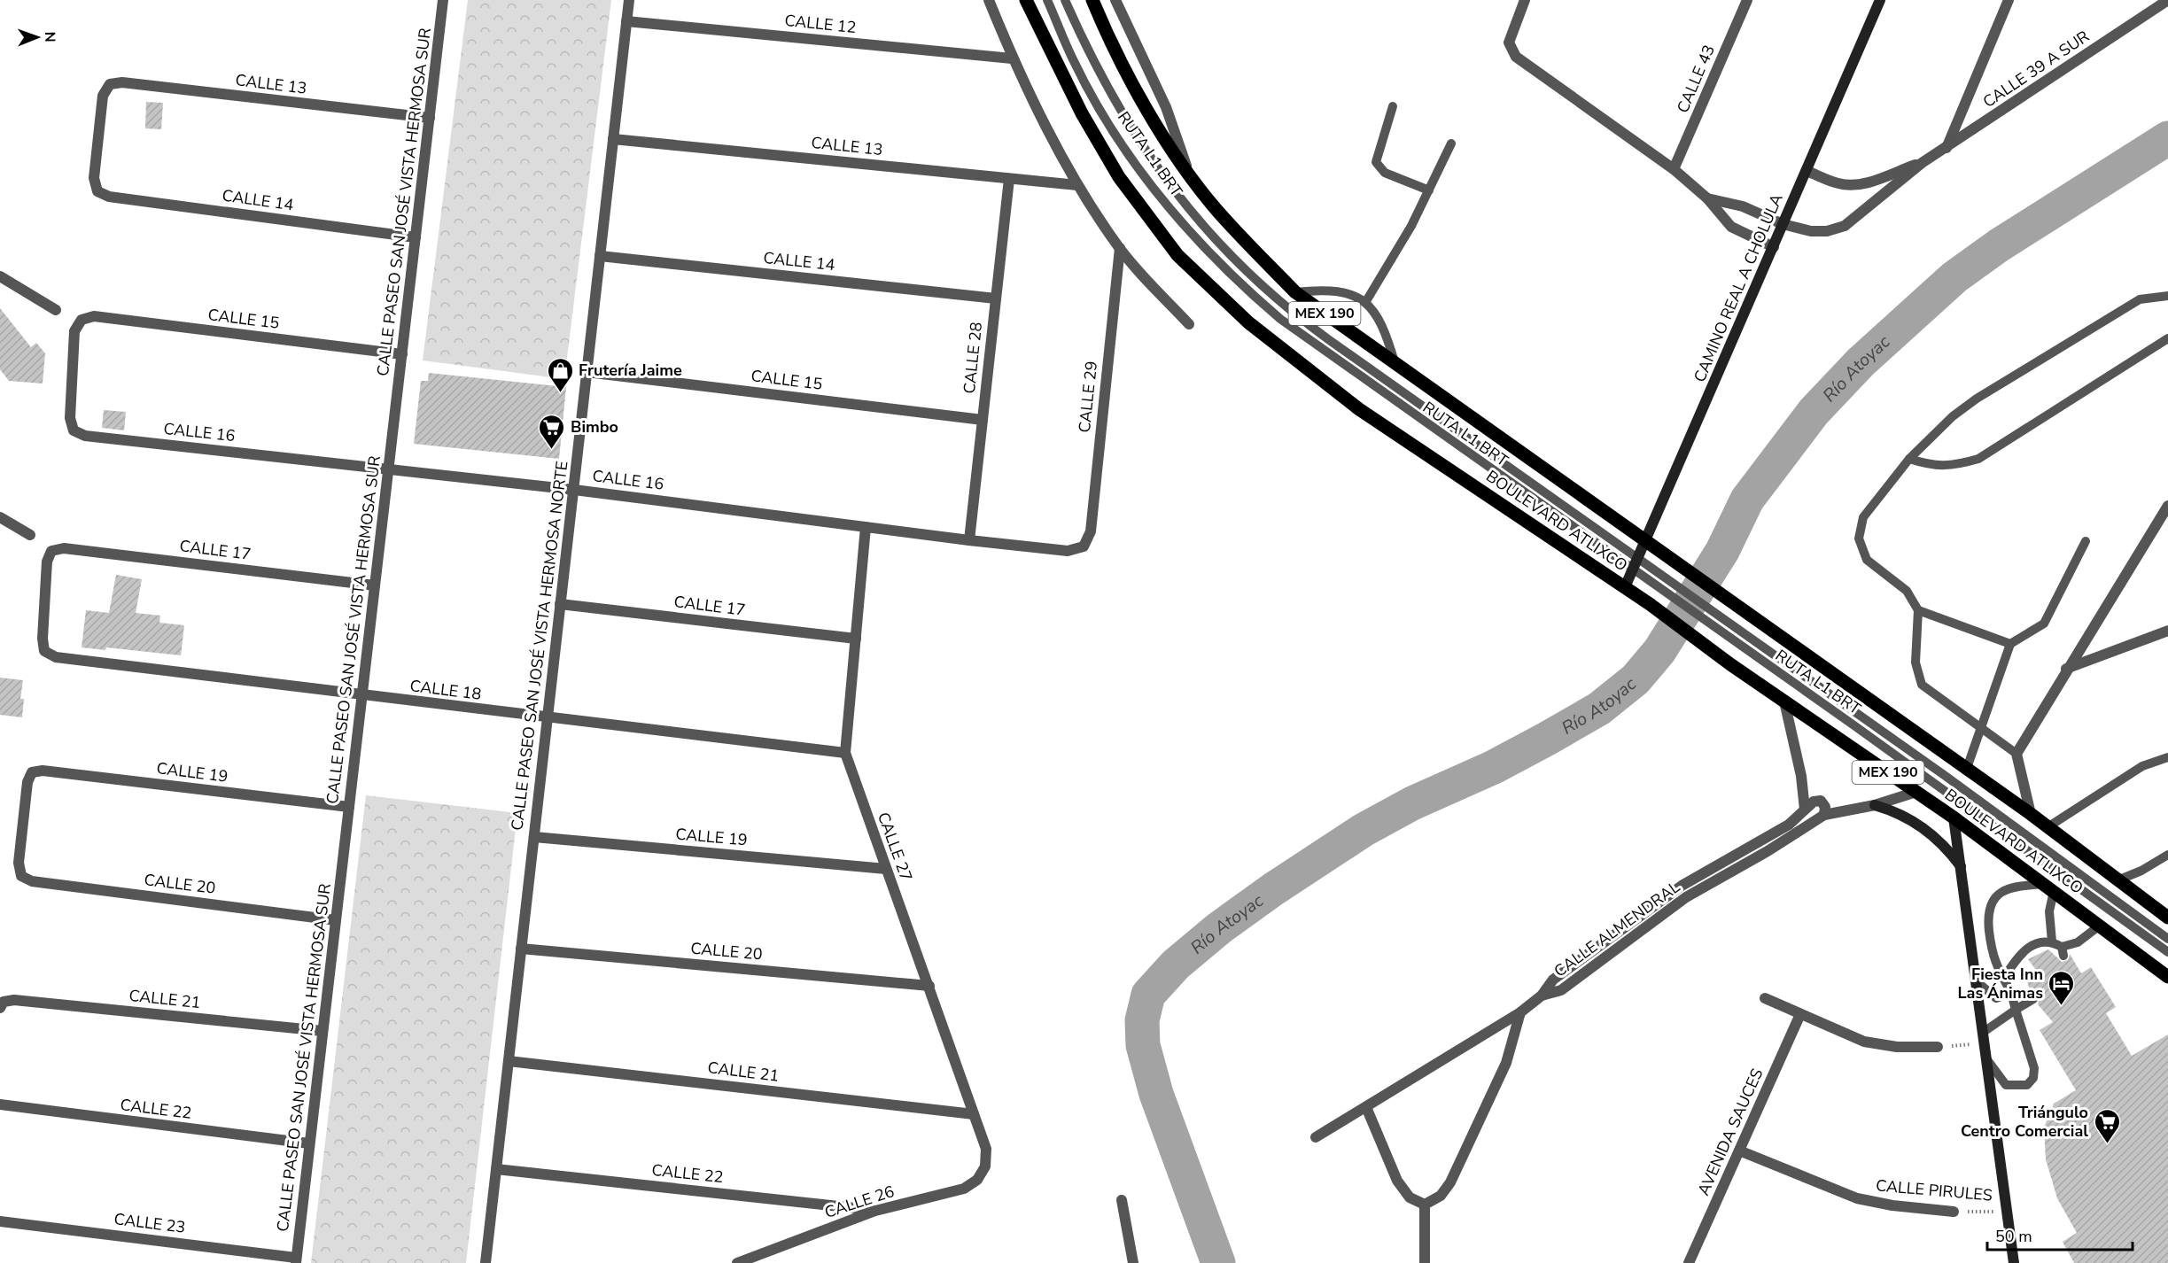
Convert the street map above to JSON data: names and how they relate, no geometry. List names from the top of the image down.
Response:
{
  "streets": {
    "main road": ["CAMINO REAL A CHOLULA", "MEX 190", "BOULEVARD ATLIXCO"],
    "street": [
      "CALLE 12",
      "CALLE 39 A SUR",
      "CALLE 43",
      "CALLE 13",
      "CALLE 14",
      "CALLE PASEO SAN JOSÉ VISTA HERMOSA SUR",
      "CALLE 15",
      "CALLE 28",
      "CALLE 29",
      "CALLE 16",
      "CALLE 17",
      "CALLE PASEO SAN JOSÉ VISTA HERMOSA NORTE",
      "CALLE 18",
      "CALLE 19",
      "CALLE 27",
      "CALLE 20",
      "CALLE ALMENDRAL",
      "CALLE 21",
      "CALLE 22",
      "AVENIDA SAUCES",
      "CALLE PIRULES",
      "CALLE 26",
      "CALLE 23"
    ],
    "lane": ["RUTA L1 BRT"]
  },
  "crossings": [
    ["CALLE 12", "CALLE PASEO SAN JOSÉ VISTA HERMOSA NORTE"],
    ["CALLE 39 A SUR", "CAMINO REAL A CHOLULA"],
    ["CALLE 13", "CALLE 14"],
    ["CALLE 13", "CALLE PASEO SAN JOSÉ VISTA HERMOSA SUR"],
    ["CALLE 13", "CALLE 28"],
    ["CALLE 13", "CALLE PASEO SAN JOSÉ VISTA HERMOSA NORTE"],
    ["RUTA L1 BRT", "CAMINO REAL A CHOLULA"],
    ["CALLE 14", "CALLE PASEO SAN JOSÉ VISTA HERMOSA SUR"],
    ["CALLE 14", "CALLE 28"],
    ["CALLE 14", "CALLE PASEO SAN JOSÉ VISTA HERMOSA NORTE"],
    ["CALLE PASEO SAN JOSÉ VISTA HERMOSA SUR", "CALLE 15"],
    ["CALLE PASEO SAN JOSÉ VISTA HERMOSA SUR", "CALLE 16"],
    ["CALLE PASEO SAN JOSÉ VISTA HERMOSA SUR", "CALLE 17"],
    ["CALLE PASEO SAN JOSÉ VISTA HERMOSA SUR", "CALLE 18"],
    ["CALLE PASEO SAN JOSÉ VISTA HERMOSA SUR", "CALLE 19"],
    ["CALLE PASEO SAN JOSÉ VISTA HERMOSA SUR", "CALLE 20"],
    ["CALLE PASEO SAN JOSÉ VISTA HERMOSA SUR", "CALLE 21"],
    ["CALLE PASEO SAN JOSÉ VISTA HERMOSA SUR", "CALLE 22"],
    ["CALLE PASEO SAN JOSÉ VISTA HERMOSA SUR", "CALLE 23"],
    ["CAMINO REAL A CHOLULA", "BOULEVARD ATLIXCO"],
    ["CALLE 15", "CALLE 28"],
    ["CALLE 15", "CALLE 16"],
    ["CALLE 15", "CALLE PASEO SAN JOSÉ VISTA HERMOSA NORTE"],
    ["CALLE 28", "CALLE 16"],
    ["CALLE 29", "CALLE 16"],
    ["CALLE 16", "CALLE PASEO SAN JOSÉ VISTA HERMOSA NORTE"],
    ["CALLE 16", "CALLE 27"],
    ["BOULEVARD ATLIXCO", "CALLE ALMENDRAL"],
    ["CALLE 17", "CALLE PASEO SAN JOSÉ VISTA HERMOSA NORTE"],
    ["CALLE 17", "CALLE 18"],
    ["CALLE 17", "CALLE 27"],
    ["CALLE PASEO SAN JOSÉ VISTA HERMOSA NORTE", "CALLE 18"],
    ["CALLE PASEO SAN JOSÉ VISTA HERMOSA NORTE", "CALLE 19"],
    ["CALLE PASEO SAN JOSÉ VISTA HERMOSA NORTE", "CALLE 20"],
    ["CALLE PASEO SAN JOSÉ VISTA HERMOSA NORTE", "CALLE 21"],
    ["CALLE PASEO SAN JOSÉ VISTA HERMOSA NORTE", "CALLE 22"],
    ["CALLE 18", "CALLE 27"],
    ["CALLE 19", "CALLE 27"],
    ["CALLE 19", "CALLE 20"],
    ["CALLE 27", "CALLE 20"],
    ["CALLE 27", "CALLE 21"],
    ["CALLE 27", "CALLE 26"],
    ["CALLE 22", "CALLE 26"],
    ["AVENIDA SAUCES", "CALLE PIRULES"]
  ],
  "water": ["Río Atoyac"],
  "places": {
    "shop": ["Frutería Jaime"],
    "supermarket": ["Bimbo", "Triángulo Centro Comercial"],
    "hotel": ["Fiesta Inn Las Ánimas"]
  },
  "scale_bar": "50 m",
  "north": "right"
}
